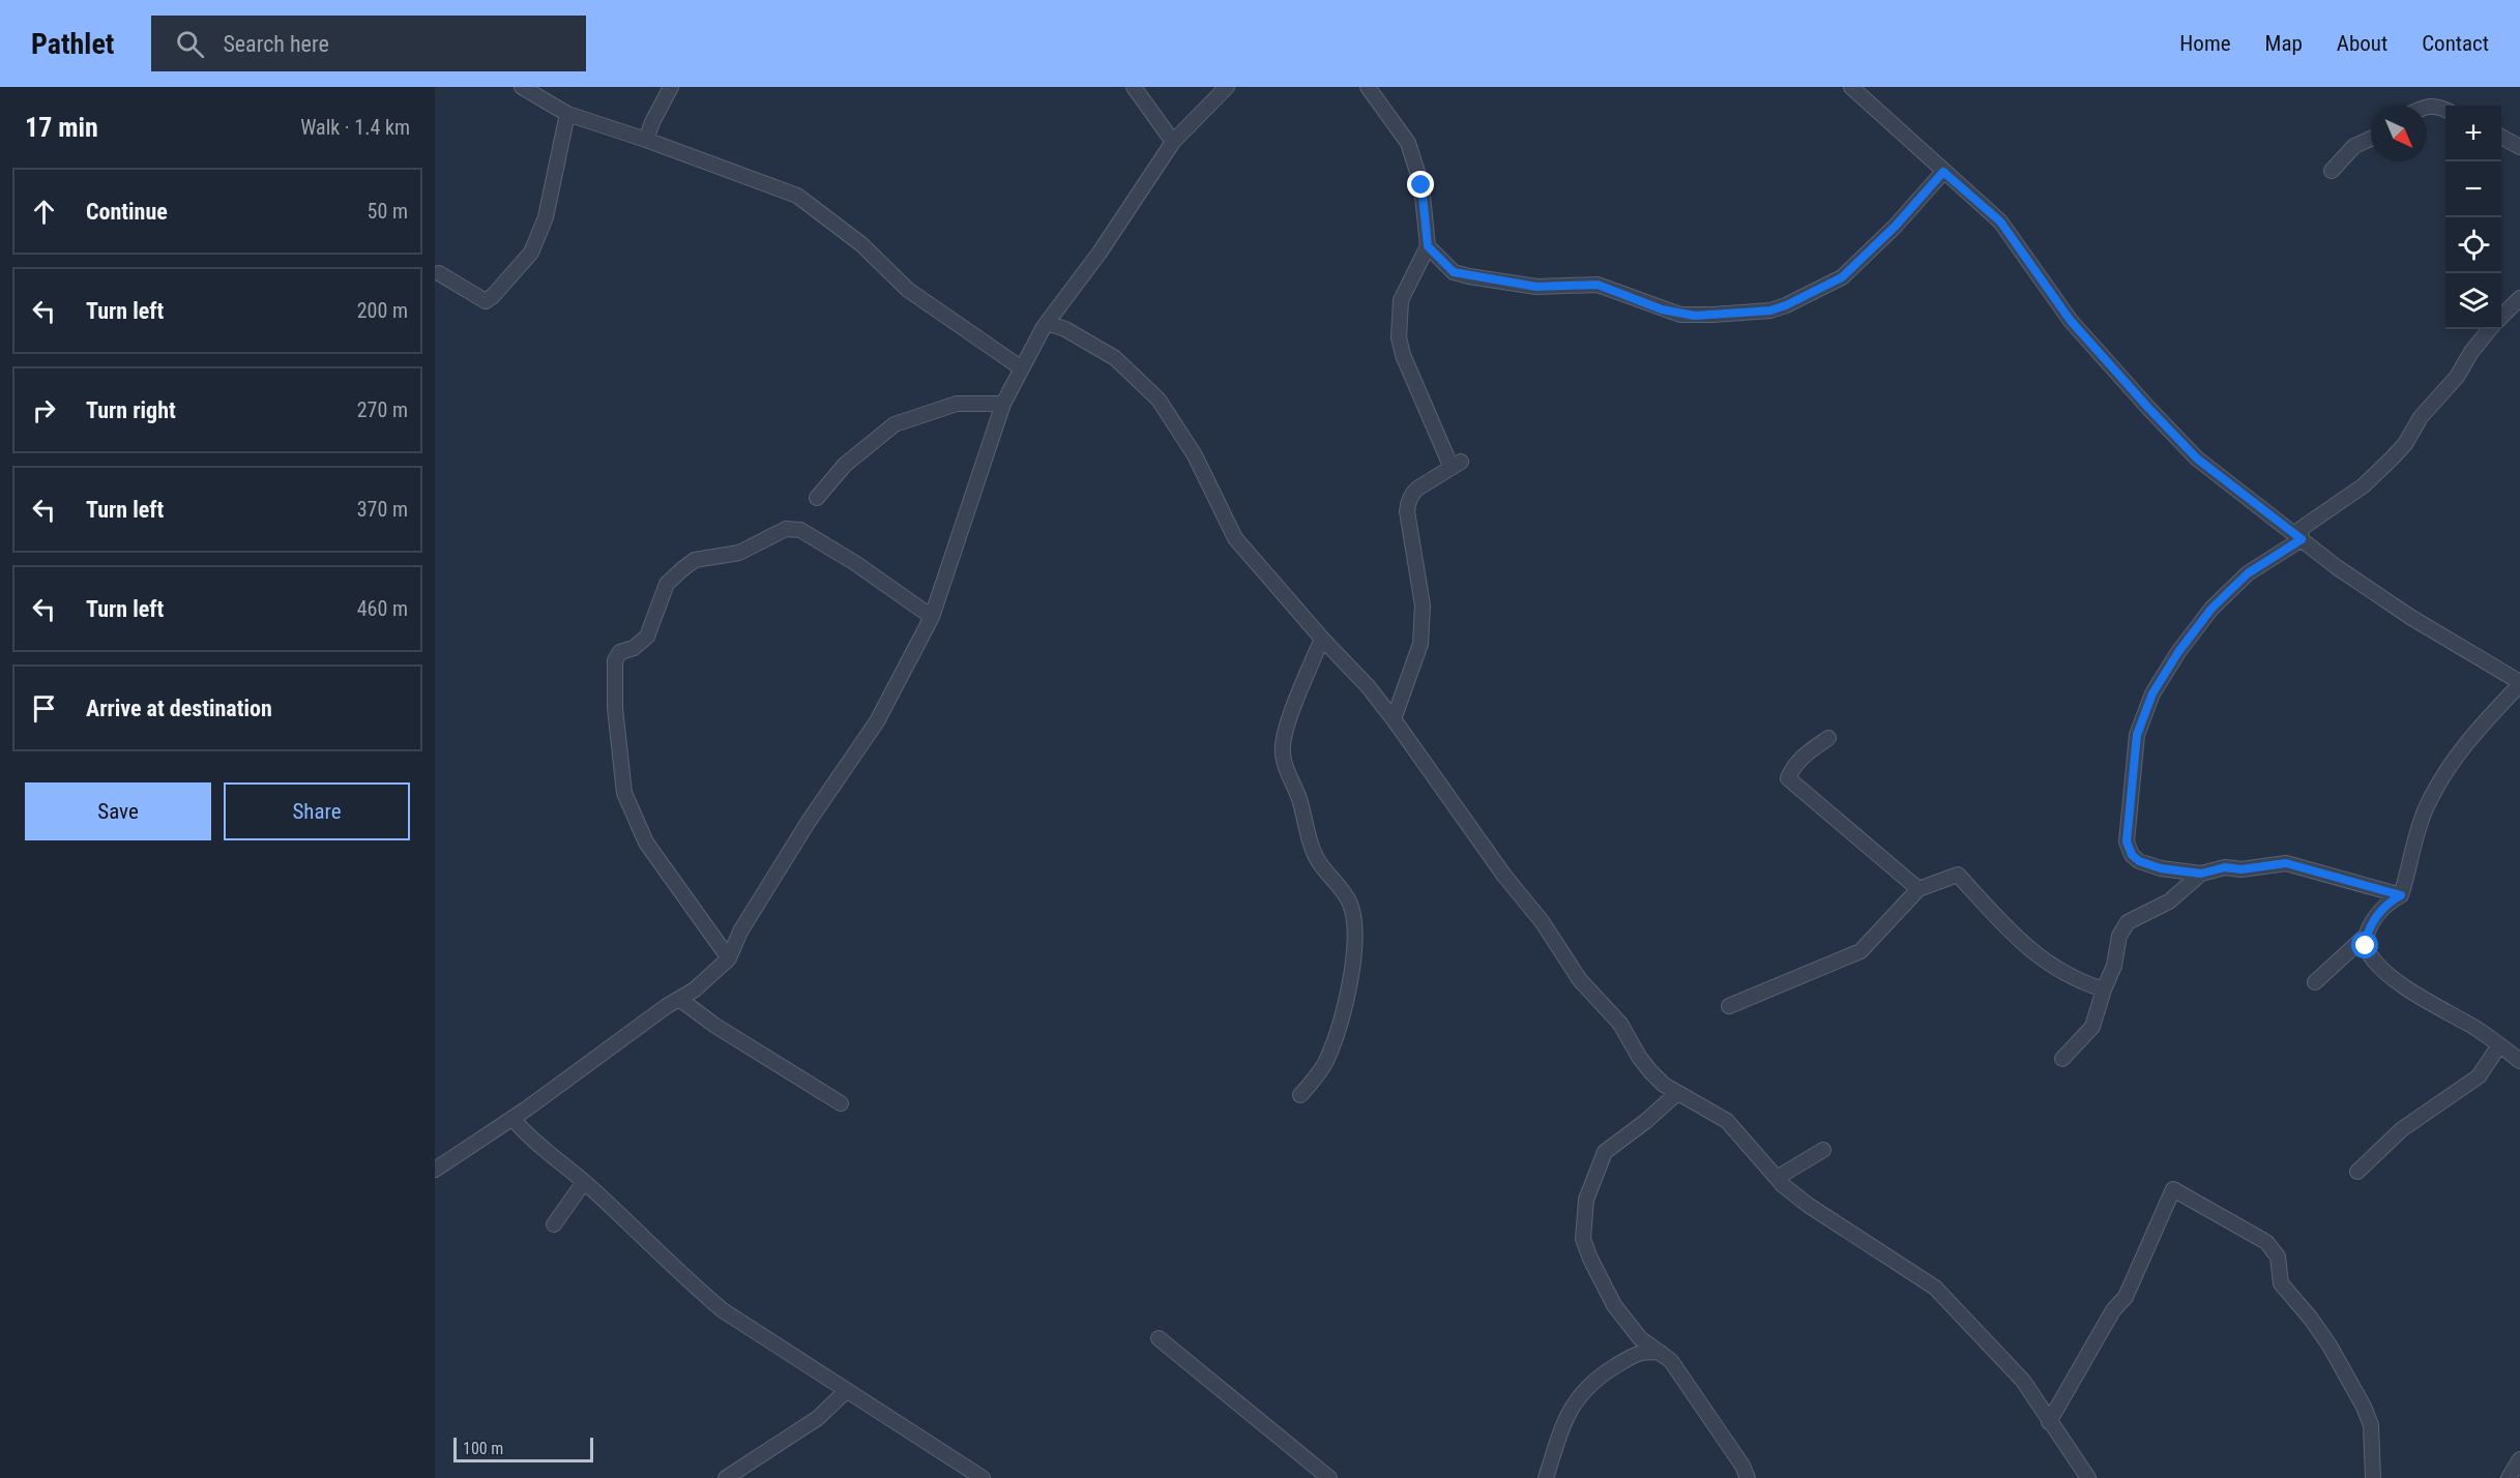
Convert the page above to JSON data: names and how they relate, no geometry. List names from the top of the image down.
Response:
{
  "scale_bar": "100 m",
  "north": "bottom right",
  "page": {
    "header": "Pathlet",
    "search": "Search here",
    "nav": [
      "Home",
      "Map",
      "About",
      "Contact"
    ],
    "heading": ["17 min", "Walk · 1.4 km"],
    "map_buttons": ["+", "−"],
    "list": [
      ["Continue", "50 m"],
      ["Turn left", "200 m"],
      ["Turn right", "270 m"],
      ["Turn left", "370 m"],
      ["Turn left", "460 m"],
      "Arrive at destination"
    ],
    "buttons": ["Save", "Share"],
    "scale": "100 m"
  }
}
